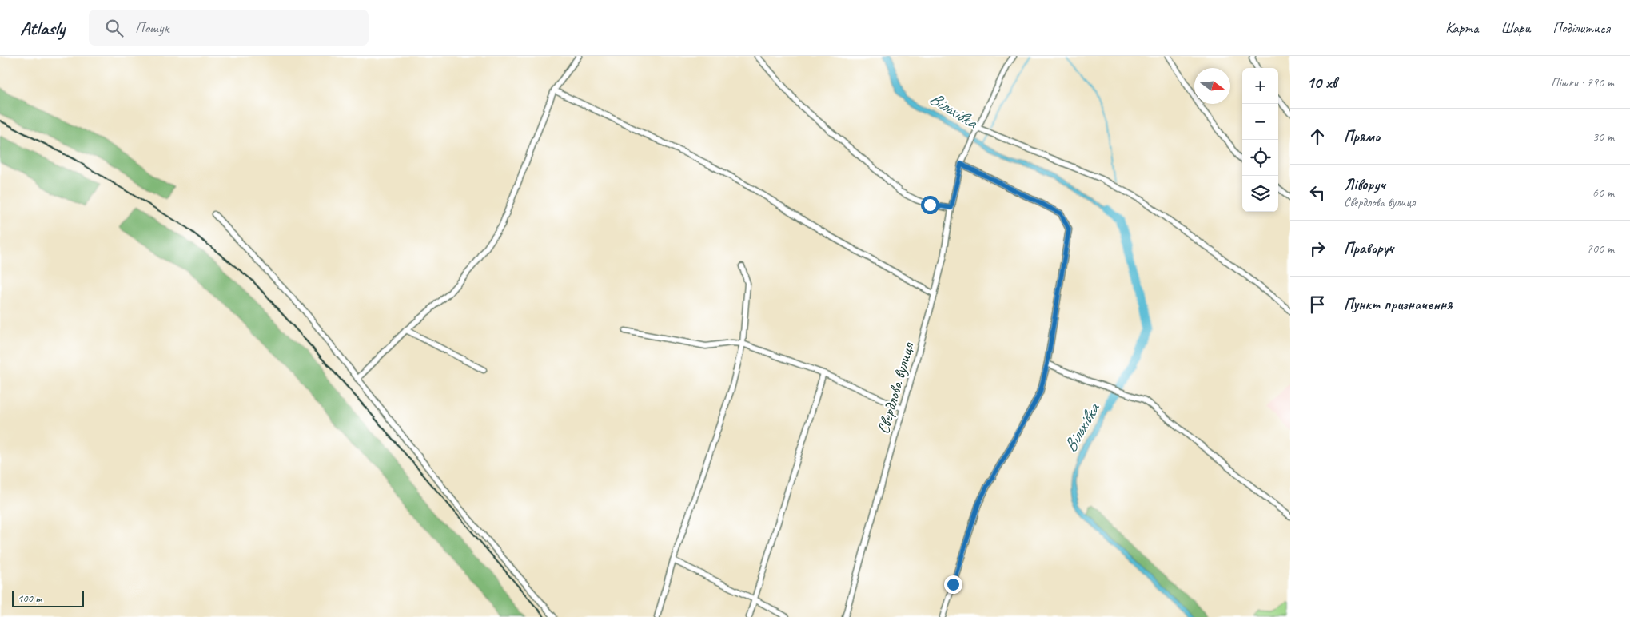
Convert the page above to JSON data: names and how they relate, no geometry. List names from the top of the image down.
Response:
{
  "streets": {
    "street": ["Свердлова вулиця"]
  },
  "water": ["Вільхівка"],
  "scale_bar": "100 m",
  "north": "right",
  "page": {
    "header": "Atlasly",
    "search": "Пошук",
    "nav": ["Карта", "Шари", "Поділитися"],
    "heading": ["10 хв", "Пішки · 790 m"],
    "map_buttons": ["+", "−"],
    "list": [
      ["Прямо", "30 m"],
      ["Ліворуч", "Свердлова вулиця", "60 m"],
      ["Праворуч", "700 m"],
      "Пункт призначення"
    ],
    "scale": "100 m"
  }
}
